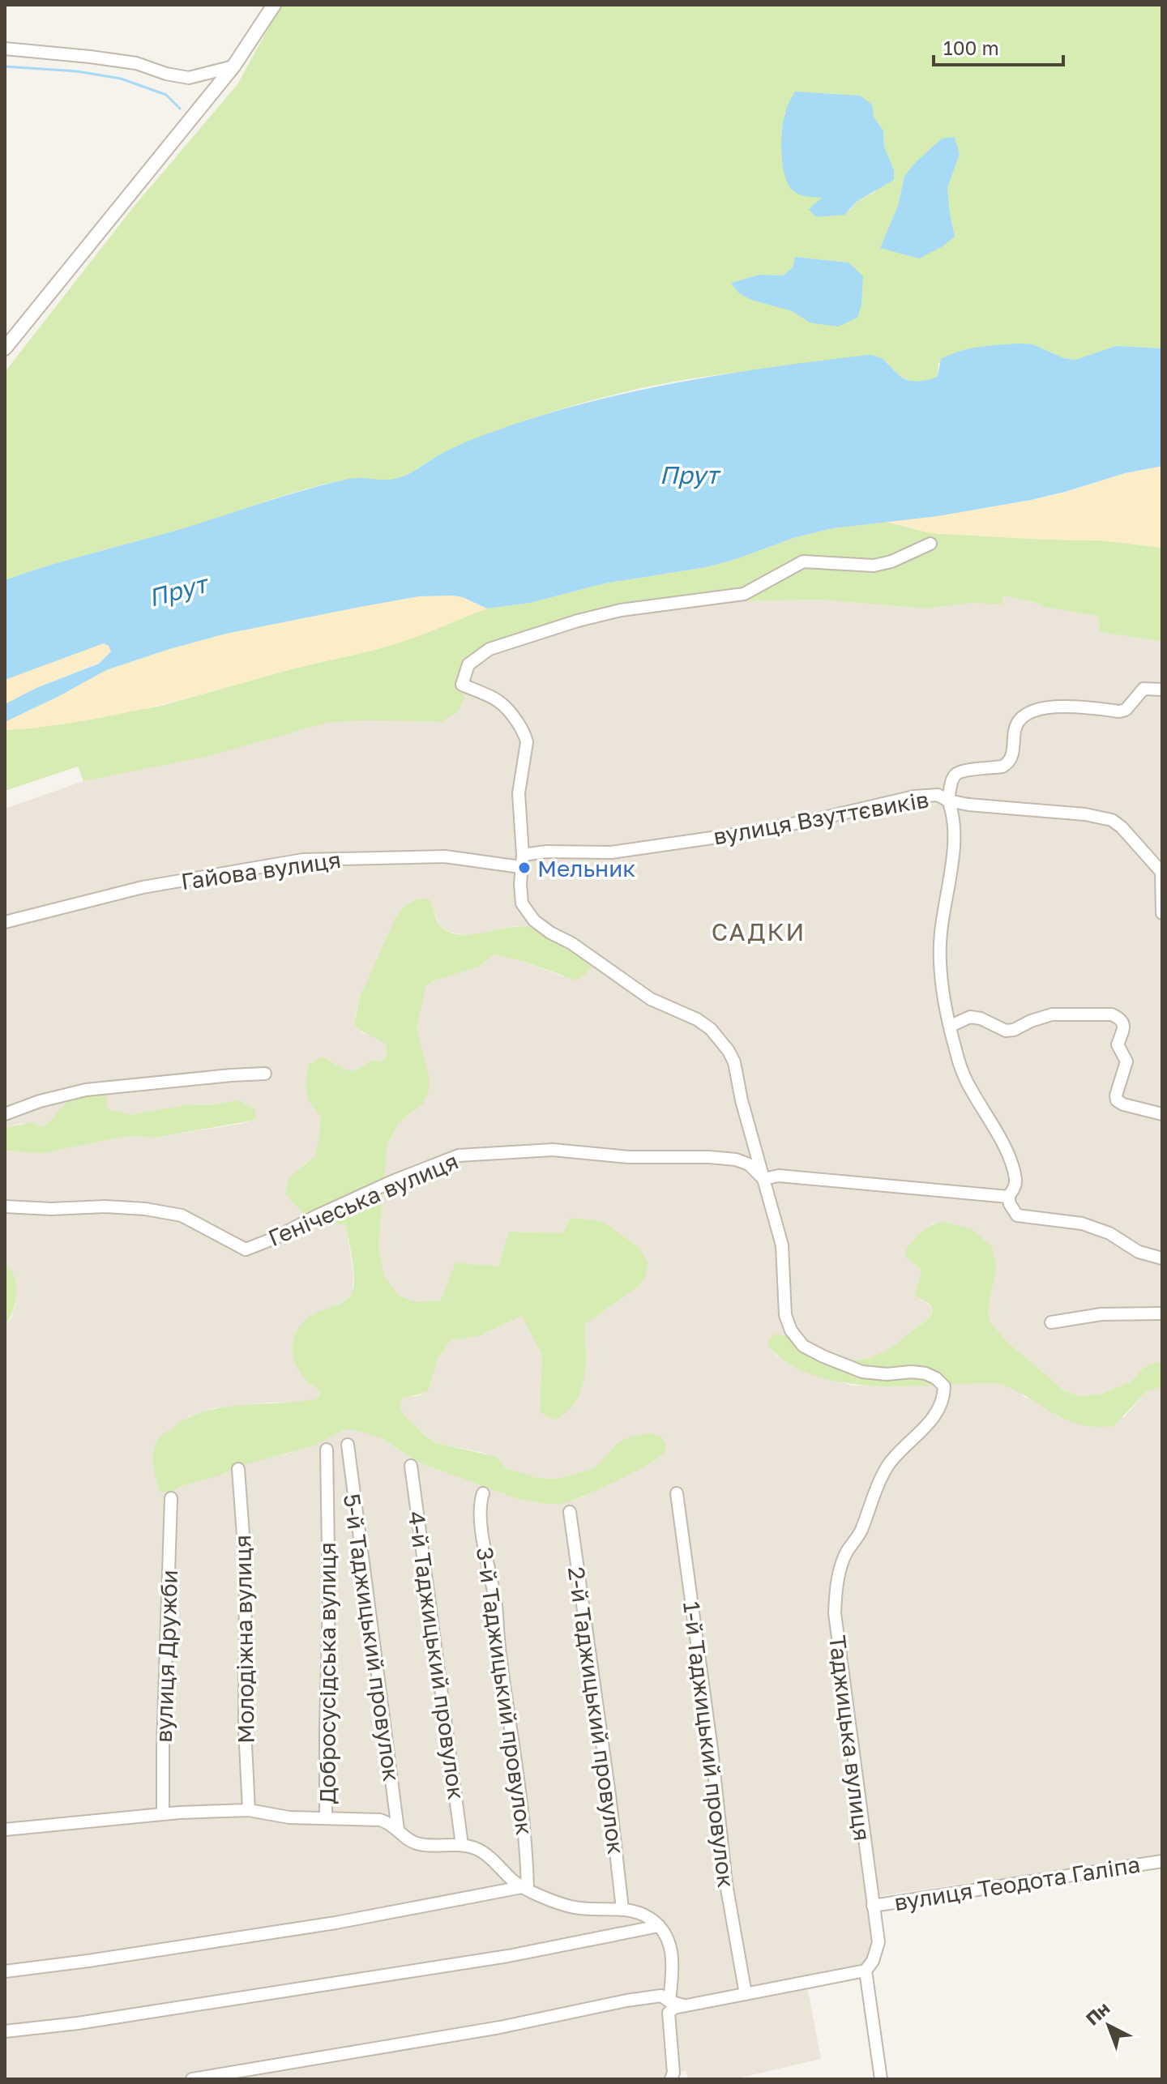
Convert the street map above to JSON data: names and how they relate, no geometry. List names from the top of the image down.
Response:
{
  "streets": {
    "street": [
      "вулиця Взуттєвиків",
      "Гайова вулиця",
      "Генічеська вулиця",
      "5-й Таджицький провулок",
      "Молодіжна вулиця",
      "4-й Таджицький провулок",
      "вулиця Дружби",
      "Добросусідська вулиця",
      "3-й Таджицький провулок",
      "2-й Таджицький провулок",
      "Таджицька вулиця",
      "1-й Таджицький провулок",
      "вулиця Теодота Галіпа"
    ]
  },
  "crossings": [
    ["вулиця Взуттєвиків", "Гайова вулиця"],
    ["Генічеська вулиця", "Таджицька вулиця"],
    ["Таджицька вулиця", "вулиця Теодота Галіпа"]
  ],
  "districts": ["САДКИ"],
  "water": ["Прут"],
  "places": ["Мельник"],
  "scale_bar": "100 m",
  "north": "top left"
}
